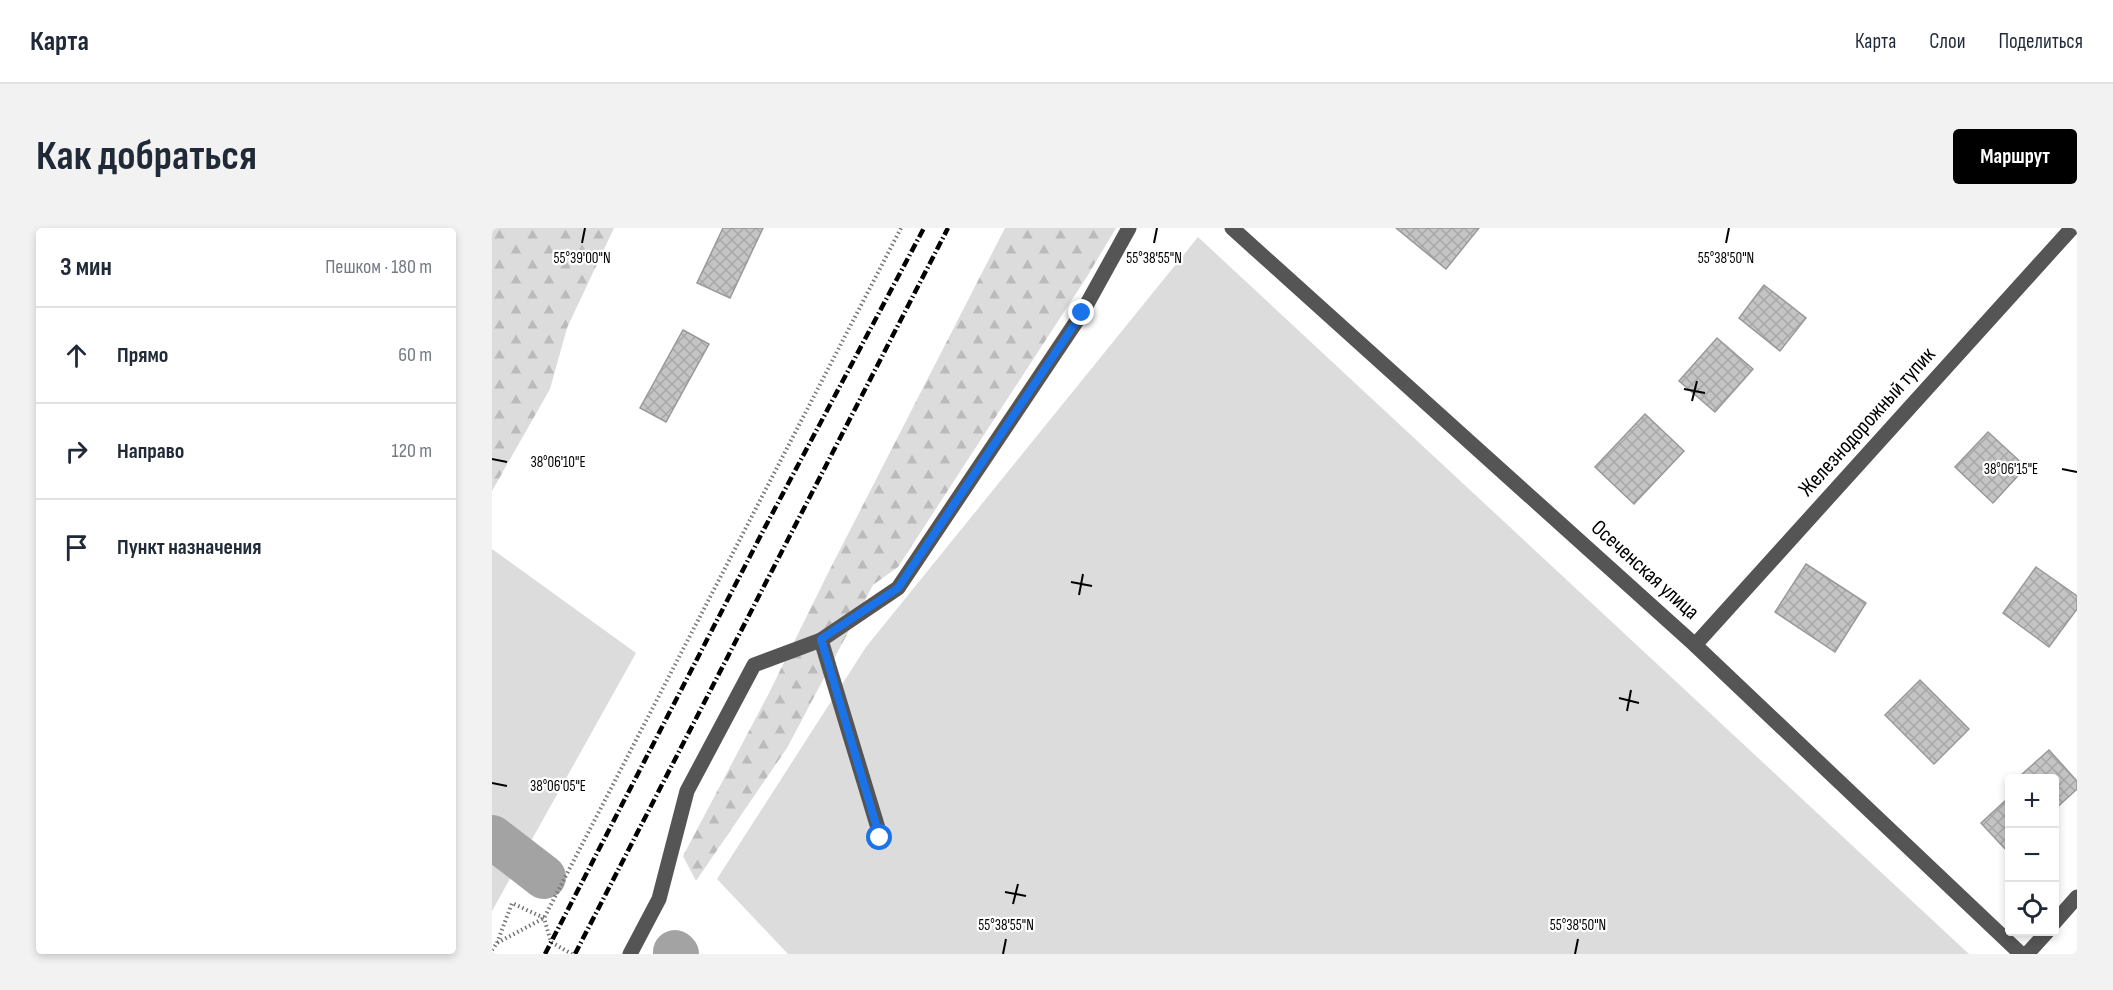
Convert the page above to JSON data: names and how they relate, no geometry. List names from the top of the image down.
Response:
{
  "streets": {
    "street": ["Железнодорожный тупик", "Осеченская улица"]
  },
  "crossings": [
    ["Железнодорожный тупик", "Осеченская улица"]
  ],
  "page": {
    "header": "Карта",
    "nav": ["Карта", "Слои", "Поделиться"],
    "buttons": "Маршрут",
    "title": "Как добраться",
    "heading": ["3 мин", "Пешком · 180 m"],
    "list": [
      ["Прямо", "60 m"],
      ["Направо", "120 m"],
      "Пункт назначения"
    ],
    "map_buttons": ["+", "−"]
  },
  "coordinates": [
    "55°39'00\"N",
    "55°38'55\"N",
    "55°38'50\"N",
    "38°06'10\"E",
    "38°06'15\"E",
    "38°06'05\"E"
  ]
}
